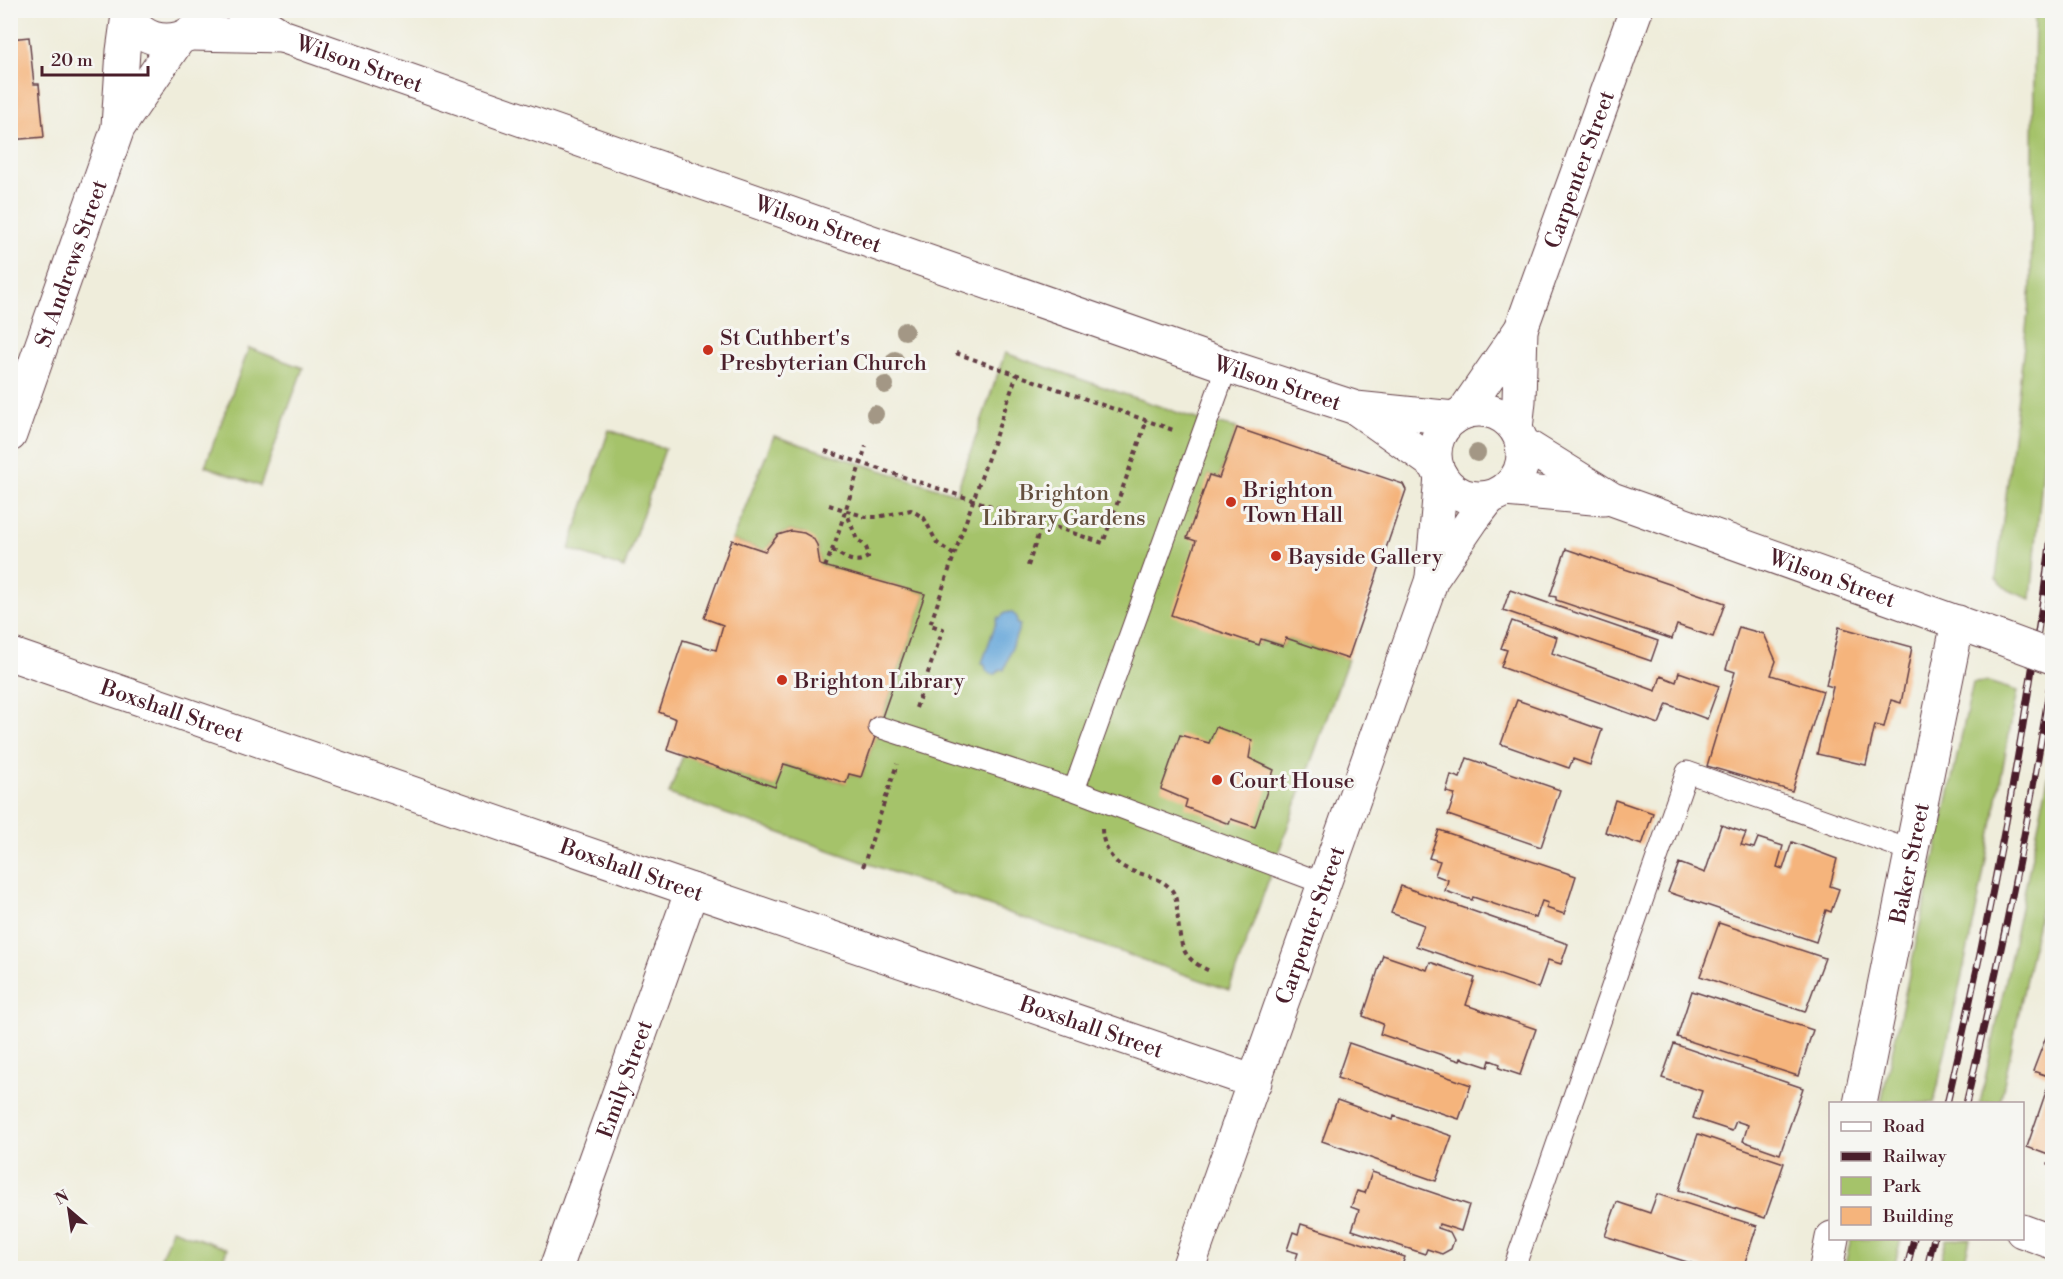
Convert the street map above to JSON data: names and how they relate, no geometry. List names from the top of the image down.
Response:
{
  "streets": {
    "street": [
      "Wilson Street",
      "Carpenter Street",
      "St Andrews Street",
      "Boxshall Street",
      "Baker Street",
      "Emily Street"
    ]
  },
  "crossings": [
    ["Wilson Street", "Carpenter Street"],
    ["Wilson Street", "St Andrews Street"],
    ["Wilson Street", "Baker Street"],
    ["Carpenter Street", "Boxshall Street"],
    ["Boxshall Street", "Emily Street"]
  ],
  "parks": ["Brighton Library Gardens"],
  "places": [
    "St Cuthbert's Presbyterian Church",
    "Brighton Town Hall",
    "Bayside Gallery",
    "Brighton Library",
    "Court House"
  ],
  "legend": [
    "Road",
    "Railway",
    "Park",
    "Building"
  ],
  "scale_bar": "20 m",
  "north": "top left"
}
